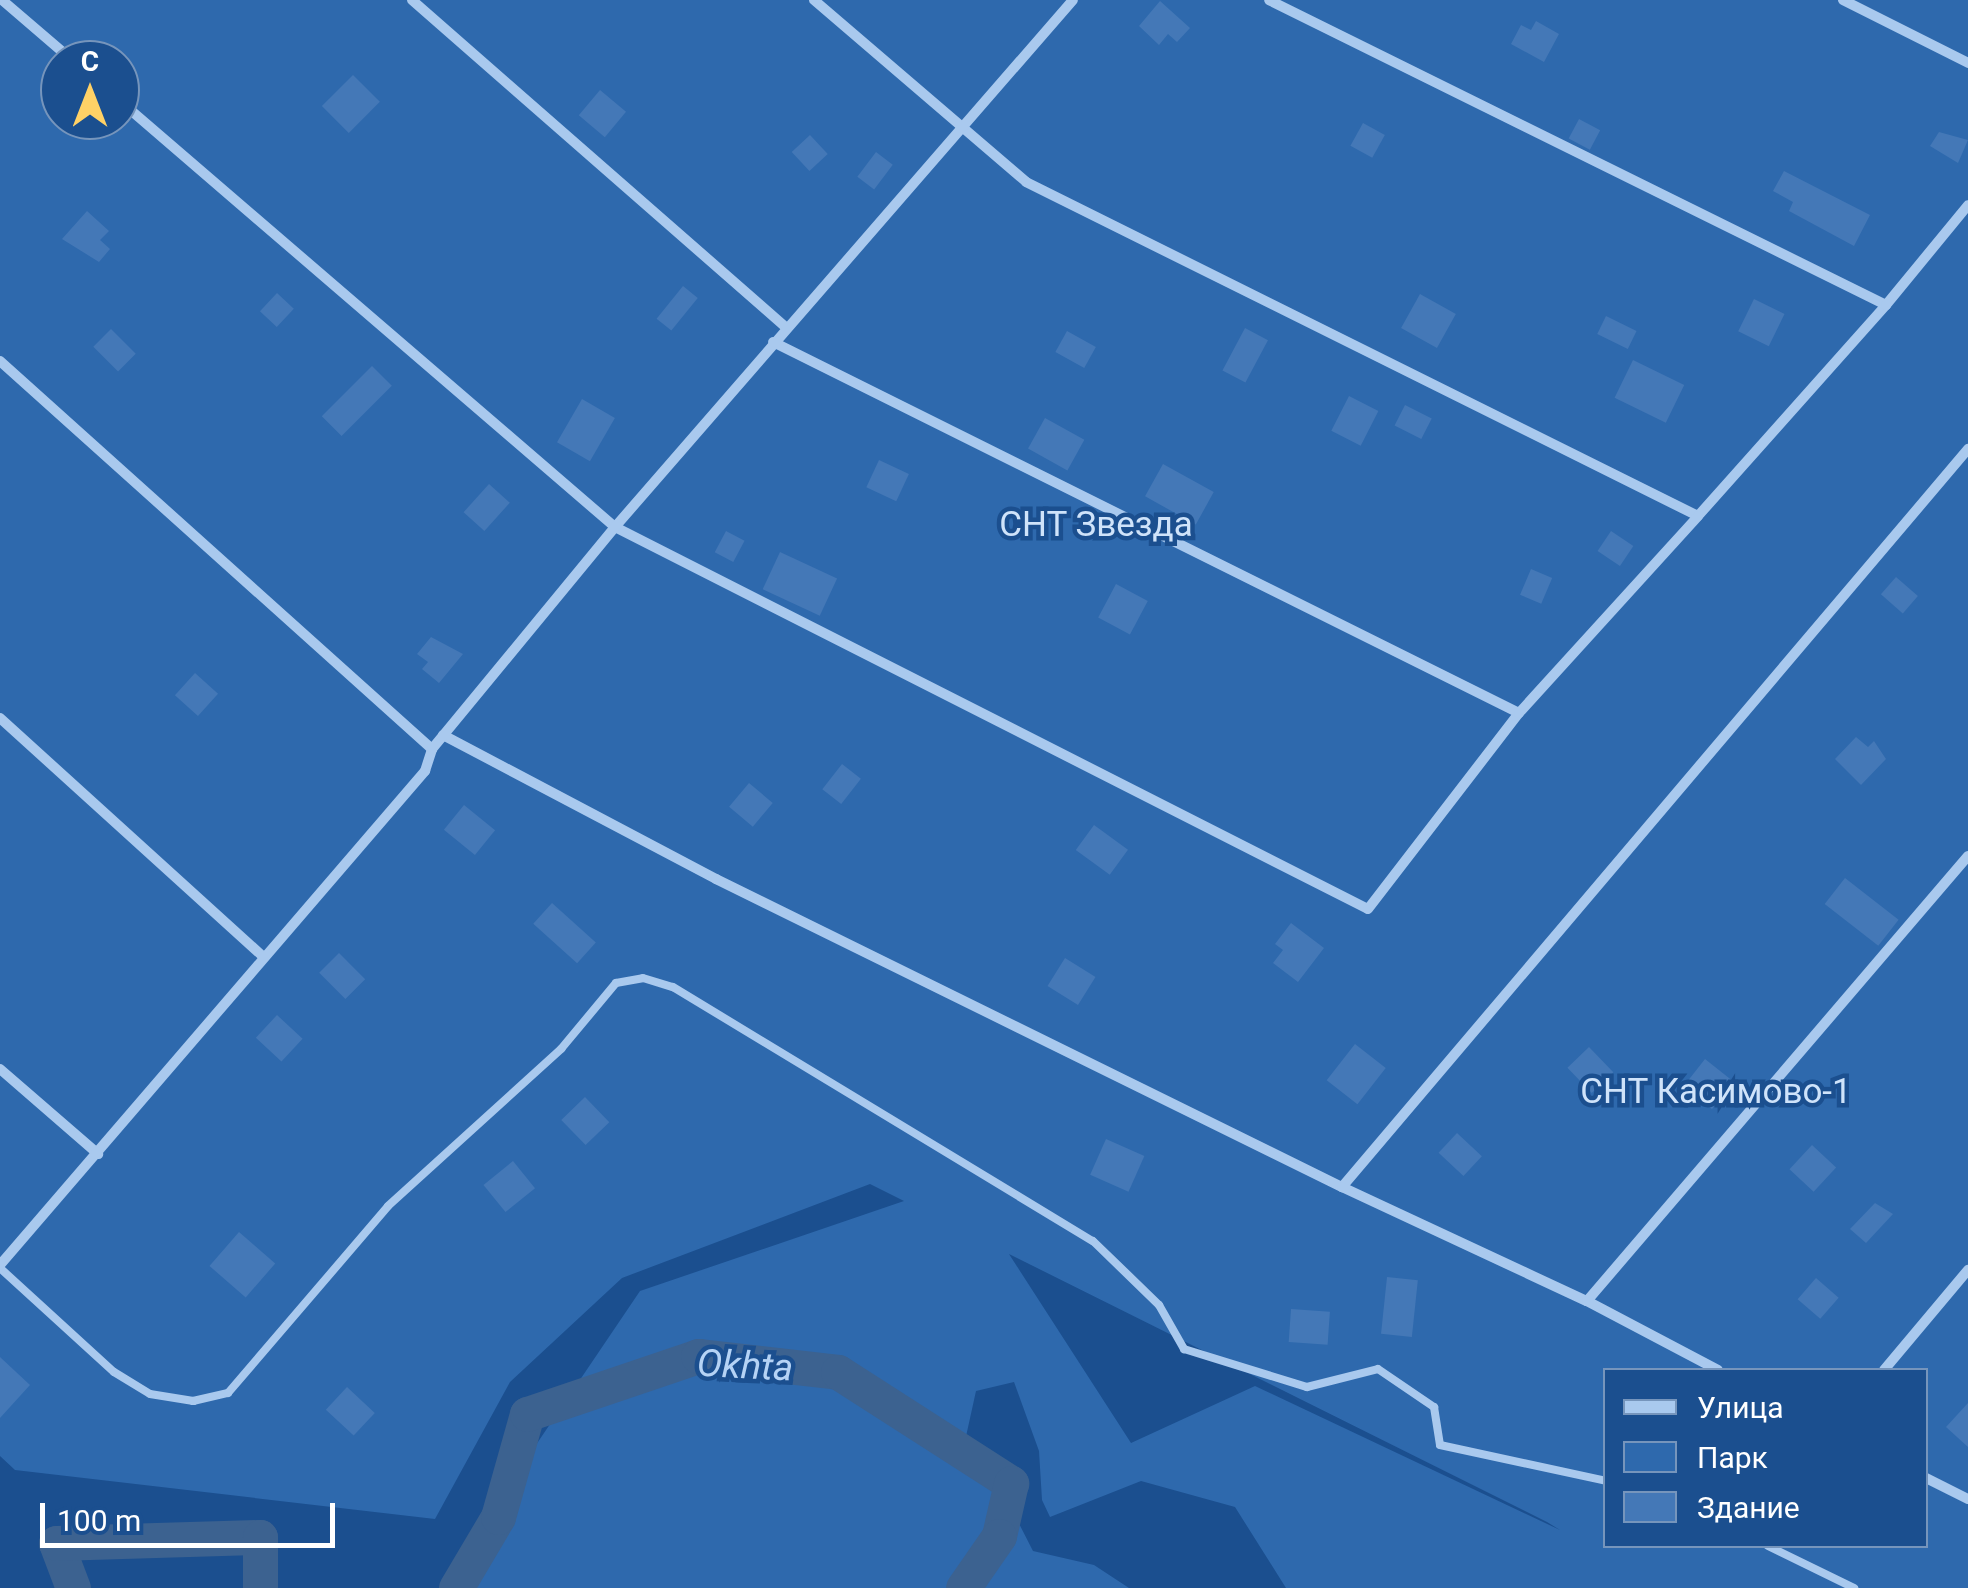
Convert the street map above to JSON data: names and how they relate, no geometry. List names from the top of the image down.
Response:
{
  "water": ["Okhta"],
  "parks": ["СНТ Звезда", "СНТ Касимово-1"],
  "legend": ["Улица", "Парк", "Здание"],
  "scale_bar": "100 m",
  "north": "top"
}
